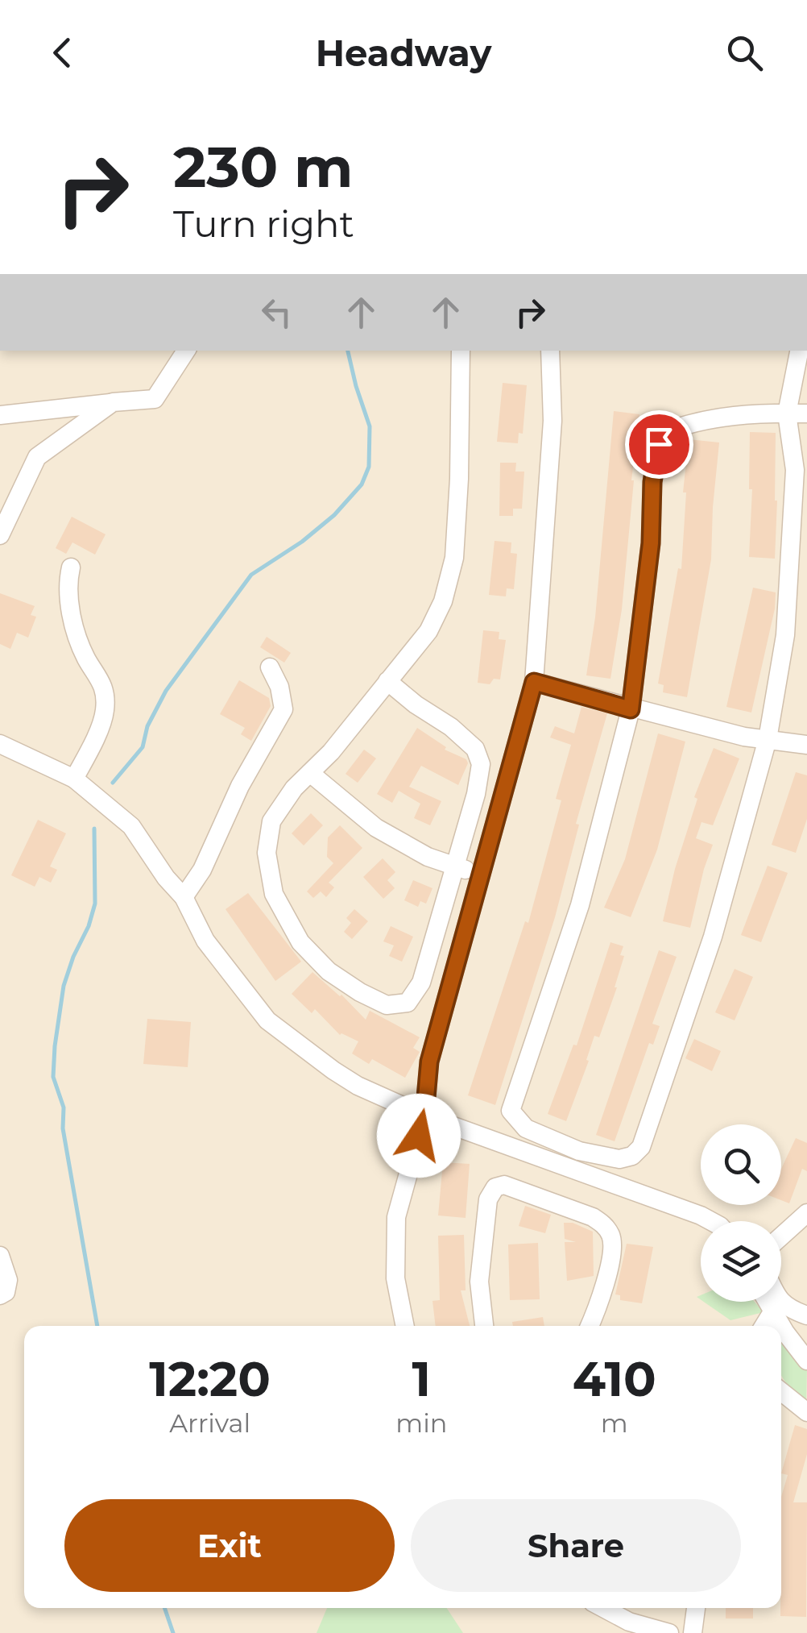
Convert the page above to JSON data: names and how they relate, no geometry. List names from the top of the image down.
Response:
{
  "page": {
    "header": "Headway",
    "turn": ["230 m", "Turn right"],
    "eta": [
      "12:20",
      "Arrival",
      "1",
      "min",
      "410",
      "m"
    ],
    "buttons": ["Exit", "Share"]
  }
}
